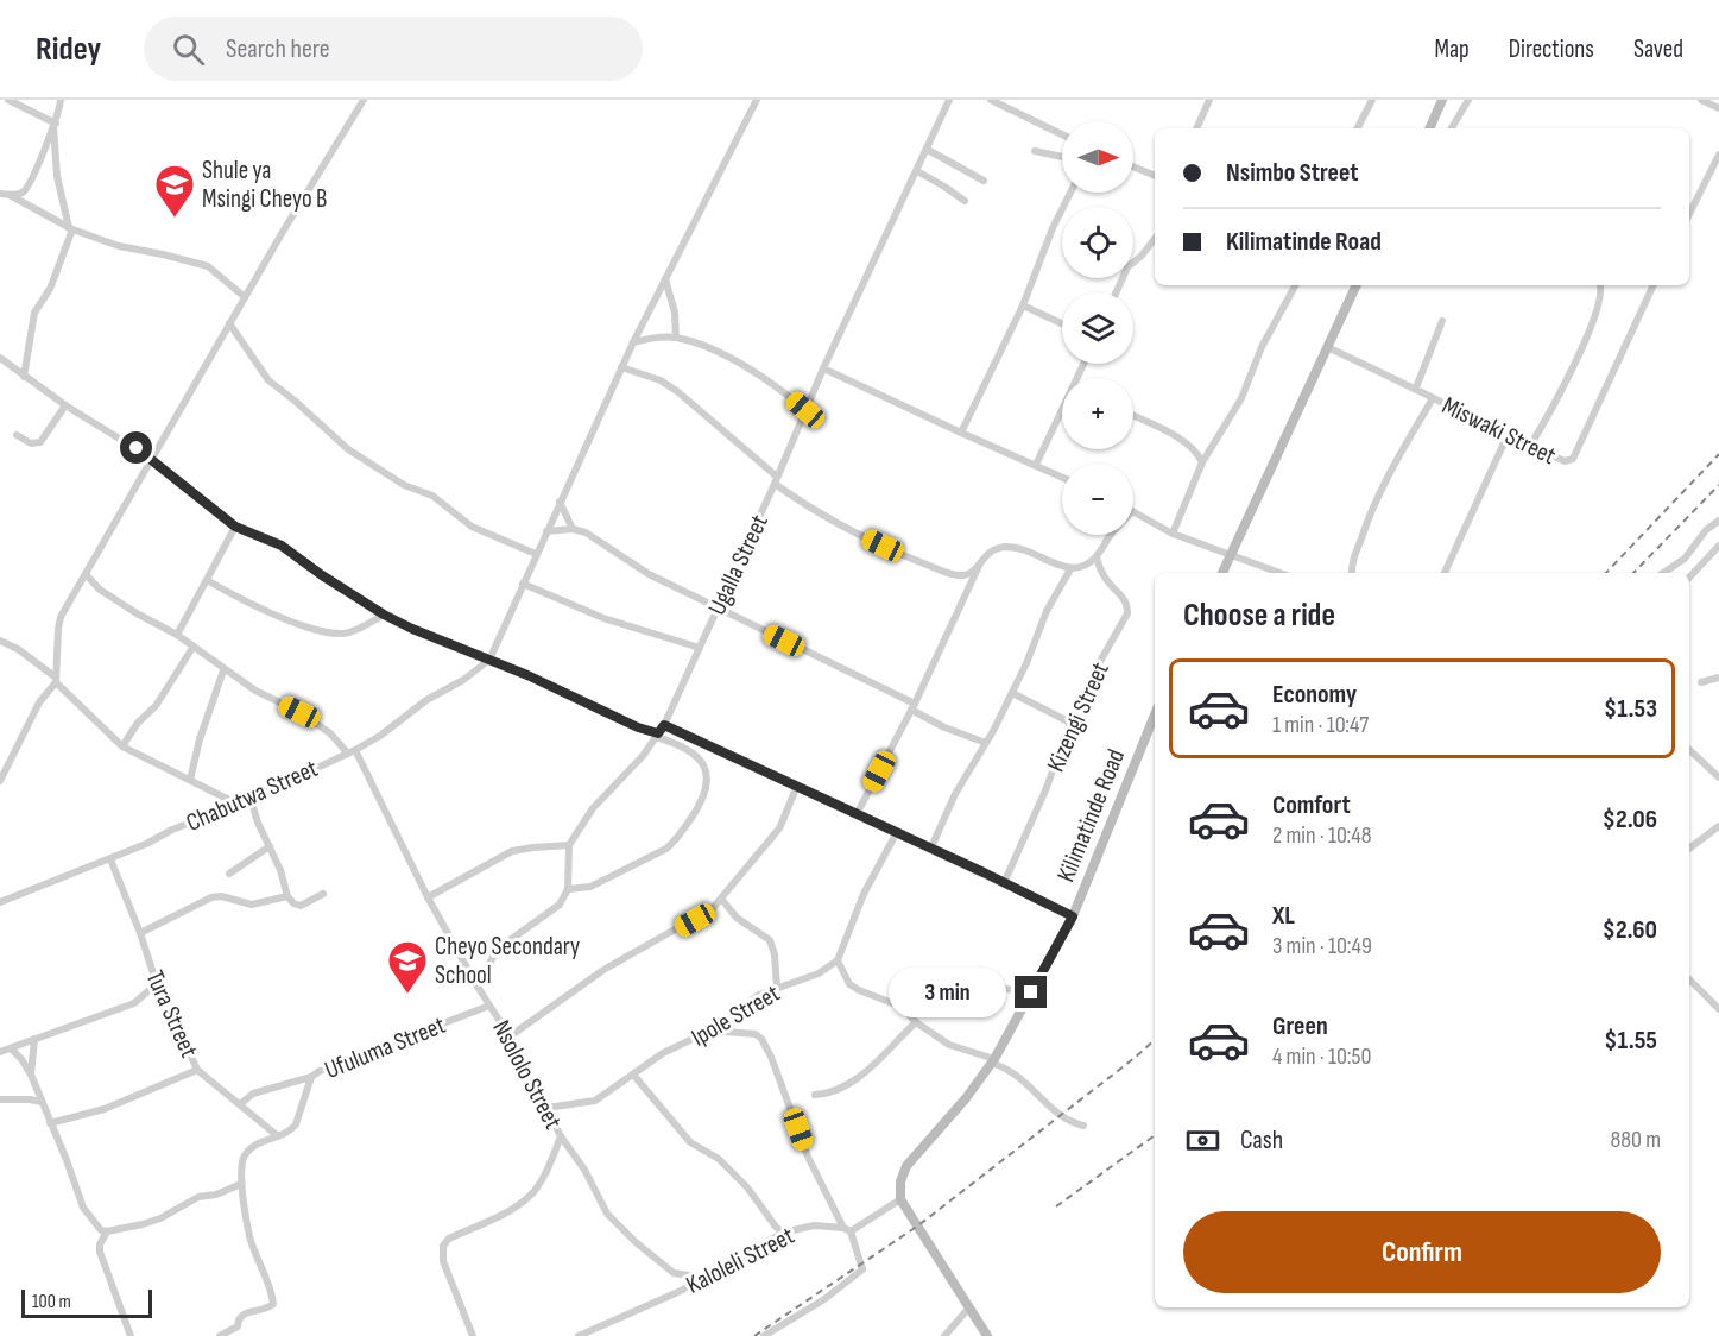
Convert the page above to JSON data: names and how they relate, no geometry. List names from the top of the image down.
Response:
{
  "streets": {
    "main road": ["Kilimatinde Road"],
    "street": [
      "Miswaki Street",
      "Ugalla Street",
      "Kizengi Street",
      "Chabutwa Street",
      "Tura Street",
      "Ipole Street",
      "Ufuluma Street",
      "Nsololo Street",
      "Kaloleli Street"
    ]
  },
  "crossings": [
    ["Chabutwa Street", "Tura Street"],
    ["Chabutwa Street", "Nsololo Street"],
    ["Tura Street", "Ufuluma Street"],
    ["Ipole Street", "Nsololo Street"],
    ["Ufuluma Street", "Nsololo Street"],
    ["Nsololo Street", "Kaloleli Street"]
  ],
  "places": {
    "school or university": ["Shule ya Msingi Cheyo B", "Cheyo Secondary School"]
  },
  "scale_bar": "100 m",
  "north": "right",
  "page": {
    "header": "Ridey",
    "search": "Search here",
    "nav": ["Map", "Directions", "Saved"],
    "map_buttons": ["+", "−"],
    "banner": ["Nsimbo Street", "Kilimatinde Road"],
    "heading": "Choose a ride",
    "list": [
      {
        "name": "Economy",
        "note": "1 min · 10:47",
        "value": "$1.53"
      },
      {
        "name": "Comfort",
        "note": "2 min · 10:48",
        "value": "$2.06"
      },
      {
        "name": "XL",
        "note": "3 min · 10:49",
        "value": "$2.60"
      },
      {
        "name": "Green",
        "note": "4 min · 10:50",
        "value": "$1.55"
      }
    ],
    "bubble": "3 min",
    "pay": ["Cash", "880 m"],
    "buttons": "Confirm",
    "scale": "100 m"
  }
}
